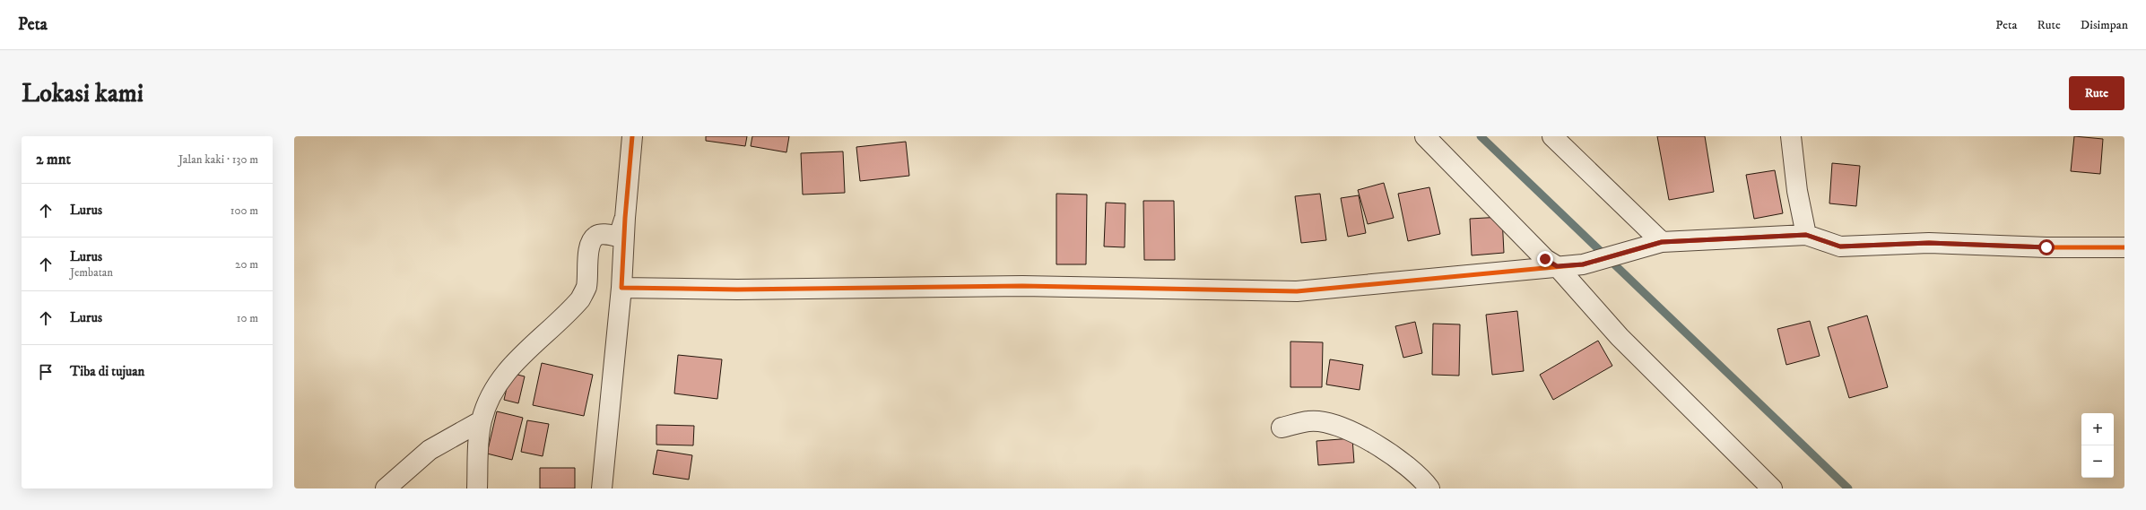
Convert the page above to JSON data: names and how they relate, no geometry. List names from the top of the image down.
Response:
{
  "page": {
    "header": "Peta",
    "nav": ["Peta", "Rute", "Disimpan"],
    "buttons": "Rute",
    "title": "Lokasi kami",
    "heading": ["2 mnt", "Jalan kaki · 130 m"],
    "list": [
      ["Lurus", "100 m"],
      ["Lurus", "Jembatan", "20 m"],
      ["Lurus", "10 m"],
      "Tiba di tujuan"
    ],
    "map_buttons": ["+", "−"]
  }
}
